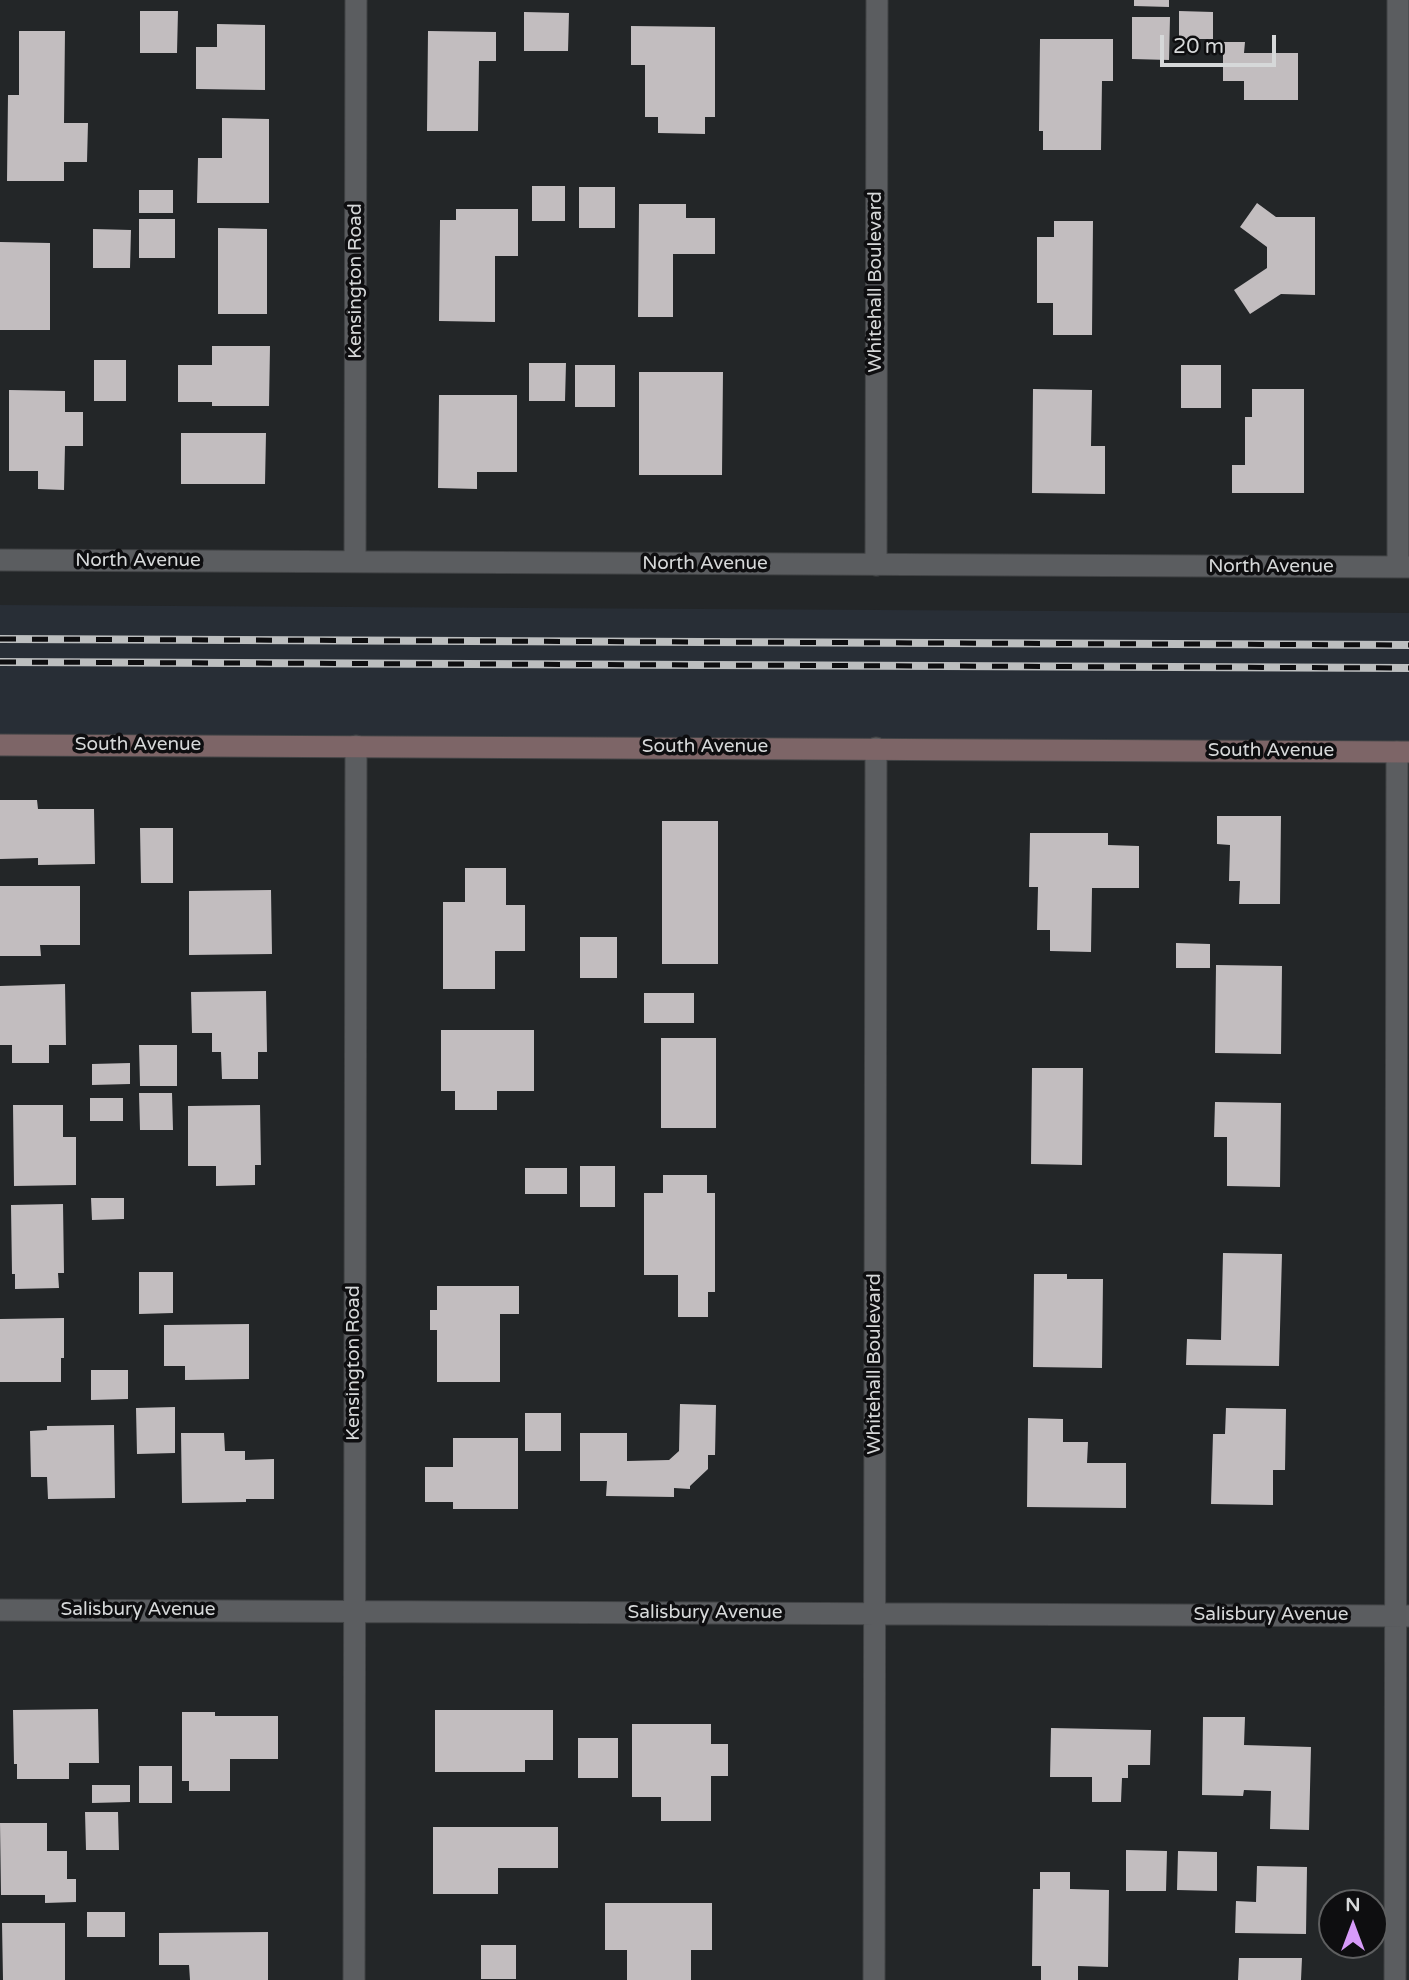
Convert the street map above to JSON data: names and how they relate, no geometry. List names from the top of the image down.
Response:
{
  "streets": {
    "street": [
      "Kensington Road",
      "Whitehall Boulevard",
      "North Avenue",
      "South Avenue",
      "Salisbury Avenue"
    ]
  },
  "crossings": [
    ["Kensington Road", "North Avenue"],
    ["Kensington Road", "South Avenue"],
    ["Kensington Road", "Salisbury Avenue"],
    ["Whitehall Boulevard", "North Avenue"],
    ["Whitehall Boulevard", "South Avenue"],
    ["Whitehall Boulevard", "Salisbury Avenue"]
  ],
  "scale_bar": "20 m",
  "north": "top"
}
